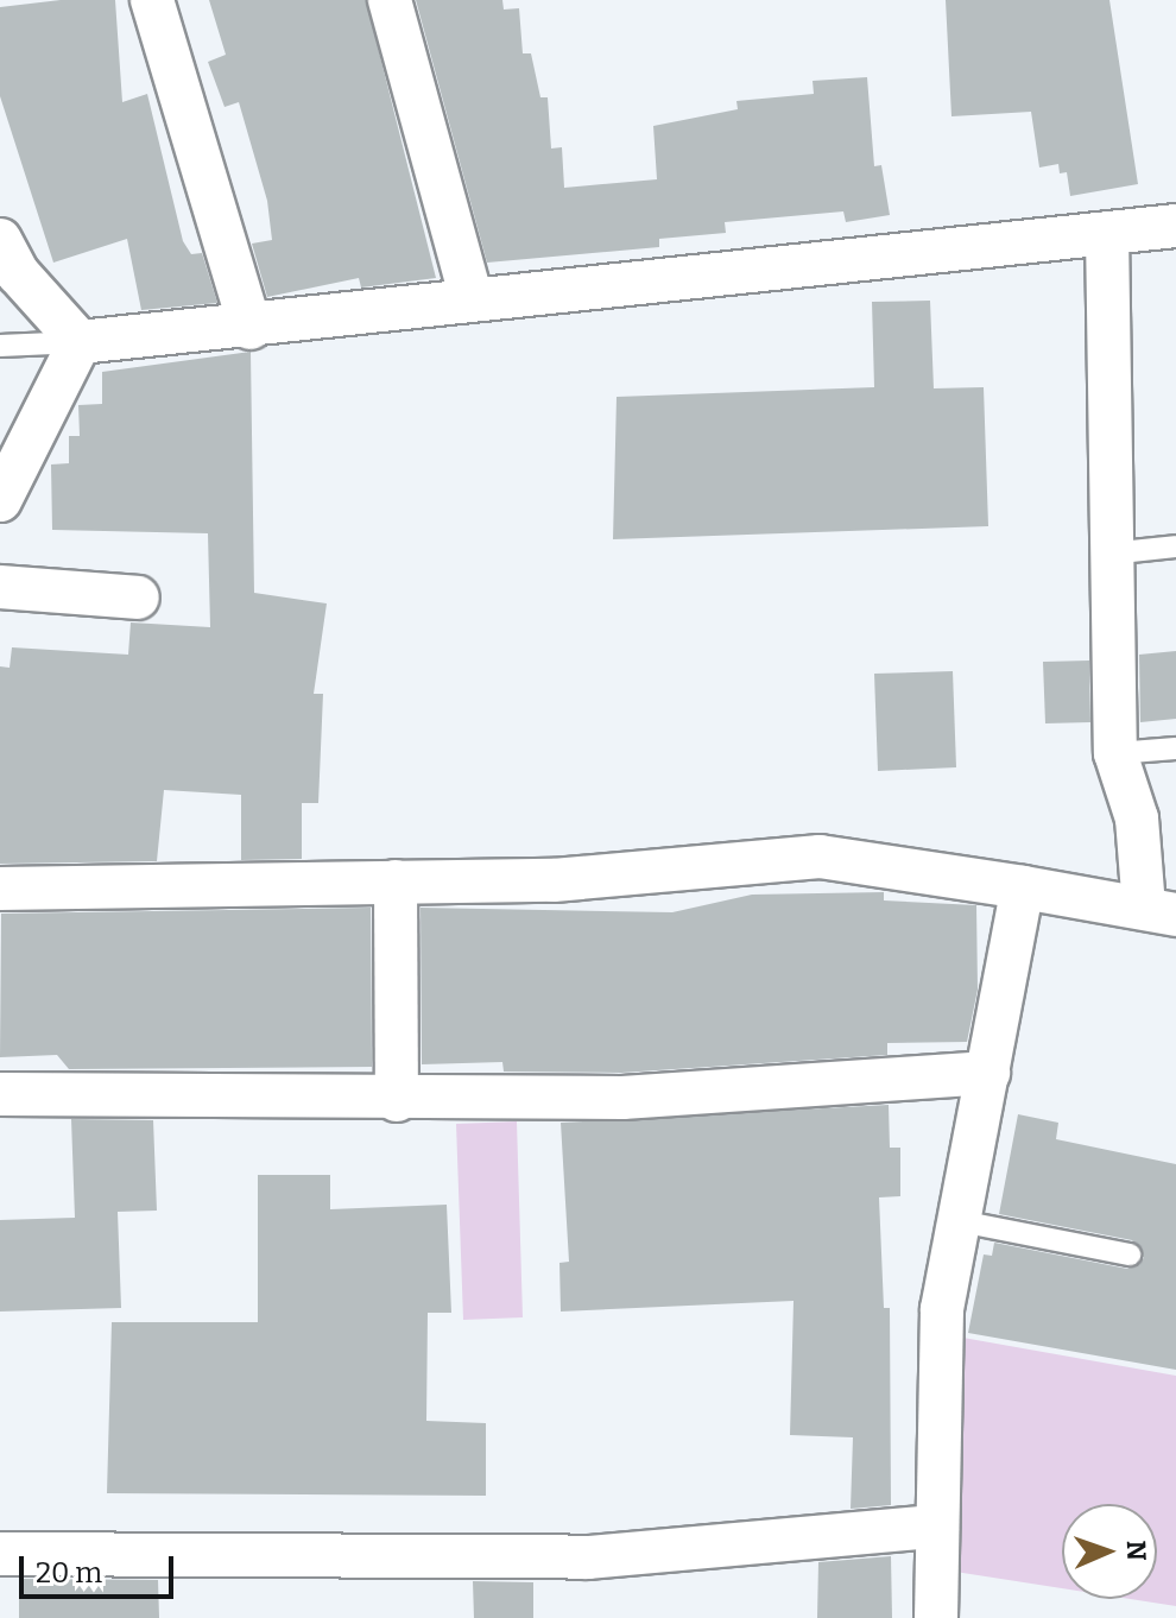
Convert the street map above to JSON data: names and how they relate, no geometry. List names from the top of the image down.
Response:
{
  "scale_bar": "20 m",
  "north": "right"
}
